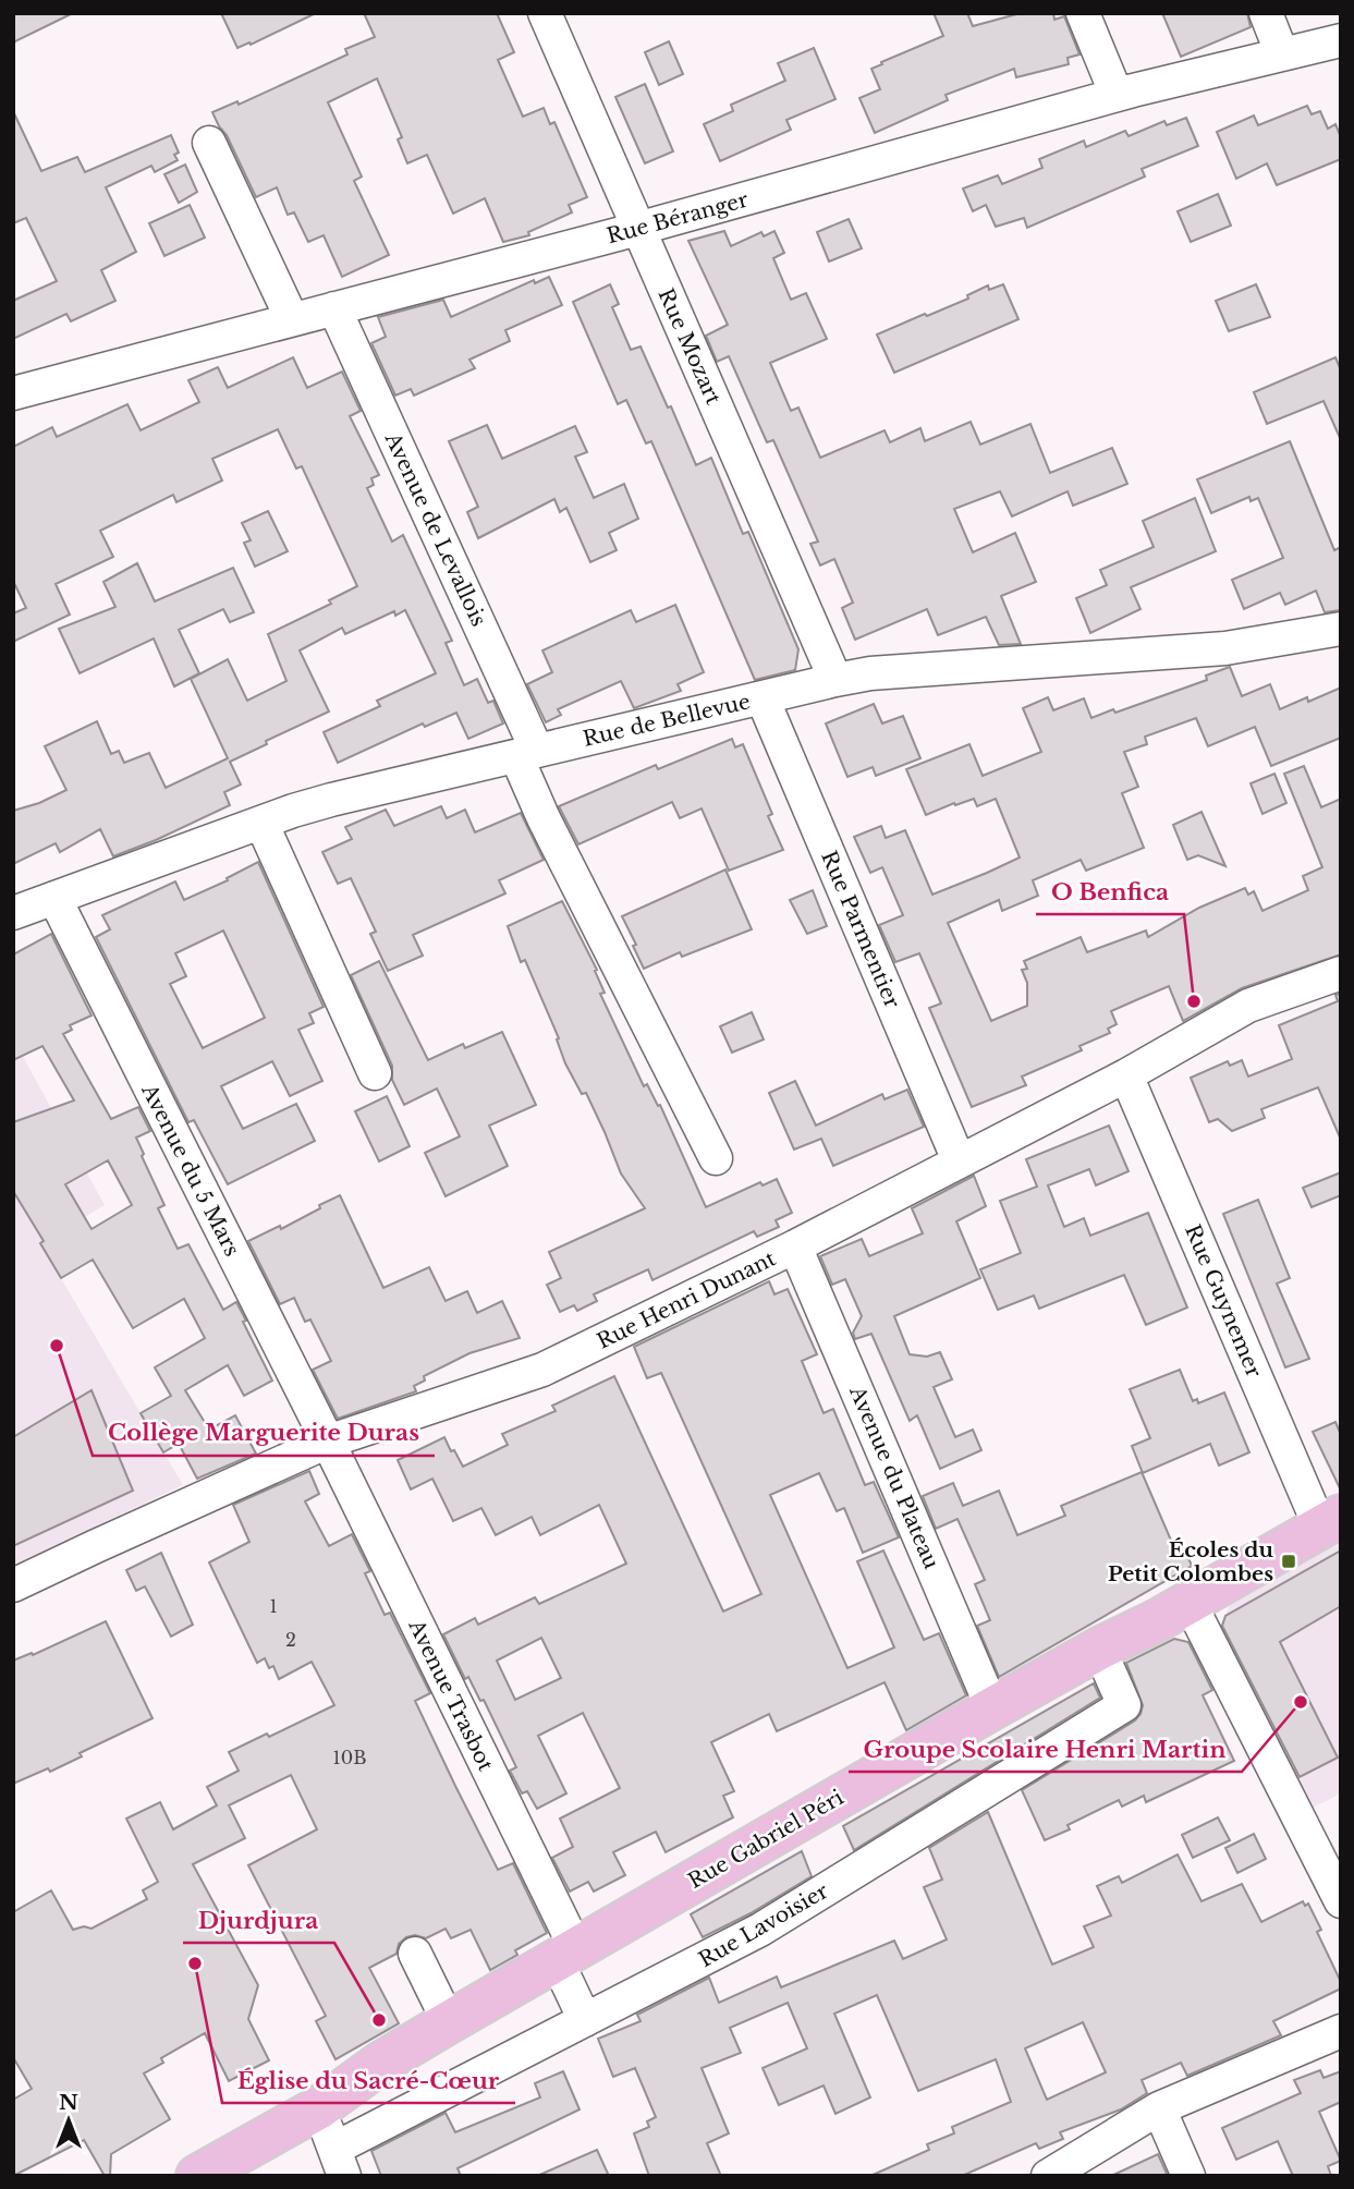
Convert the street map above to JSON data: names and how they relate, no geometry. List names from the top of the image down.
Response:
{
  "streets": {
    "main road": ["Rue Gabriel Péri"],
    "street": [
      "Rue Béranger",
      "Rue Mozart",
      "Avenue de Levallois",
      "Rue de Bellevue",
      "Rue Parmentier",
      "Avenue du 5 Mars",
      "Rue Henri Dunant",
      "Rue Guynemer",
      "Avenue du Plateau",
      "Avenue Trasbot",
      "Rue Lavoisier"
    ]
  },
  "crossings": [
    ["Rue Béranger", "Rue Mozart"],
    ["Rue Béranger", "Avenue de Levallois"],
    ["Rue Mozart", "Rue de Bellevue"],
    ["Avenue de Levallois", "Rue de Bellevue"],
    ["Rue de Bellevue", "Rue Parmentier"],
    ["Rue de Bellevue", "Avenue du 5 Mars"],
    ["Rue Parmentier", "Rue Henri Dunant"],
    ["Avenue du 5 Mars", "Rue Henri Dunant"],
    ["Avenue du 5 Mars", "Avenue Trasbot"],
    ["Rue Henri Dunant", "Rue Guynemer"],
    ["Rue Henri Dunant", "Avenue du Plateau"],
    ["Rue Henri Dunant", "Avenue Trasbot"],
    ["Rue Guynemer", "Rue Gabriel Péri"],
    ["Avenue du Plateau", "Rue Gabriel Péri"],
    ["Avenue Trasbot", "Rue Gabriel Péri"],
    ["Avenue Trasbot", "Rue Lavoisier"],
    ["Rue Gabriel Péri", "Rue Lavoisier"]
  ],
  "places": {
    "other": [
      "O Benfica",
      "Collège Marguerite Duras",
      "Groupe Scolaire Henri Martin",
      "Église du Sacré-Cœur",
      "Djurdjura"
    ],
    "transit": ["Écoles du Petit Colombes"]
  },
  "house_numbers": ["1", "2", "10B"],
  "north": "top"
}
